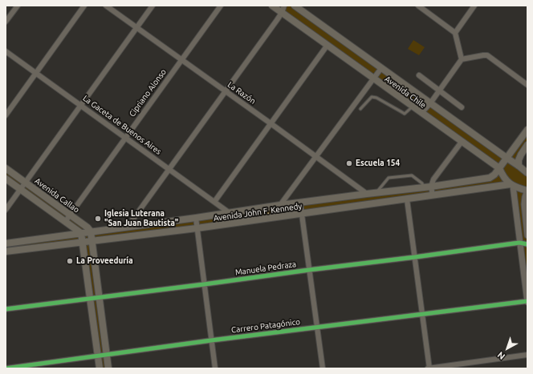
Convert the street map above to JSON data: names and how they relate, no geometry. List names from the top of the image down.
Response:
{
  "streets": {
    "main road": ["Avenida Chile", "Avenida Callao", "Avenida John F. Kennedy"],
    "street": [
      "Cipriano Alonso",
      "La Razón",
      "La Gaceta de Buenos Aires",
      "Manuela Pedraza",
      "Carrero Patagónico"
    ]
  },
  "crossings": [
    ["Avenida Chile", "Avenida John F. Kennedy"],
    ["Cipriano Alonso", "La Razón"],
    ["Cipriano Alonso", "La Gaceta de Buenos Aires"],
    ["Cipriano Alonso", "Avenida Callao"],
    ["La Razón", "Avenida John F. Kennedy"],
    ["La Gaceta de Buenos Aires", "Avenida John F. Kennedy"],
    ["Avenida Callao", "Avenida John F. Kennedy"]
  ],
  "places": ["Escuela 154", "Iglesia Luterana \"San Juan Bautista\"", "La Proveeduría"],
  "north": "bottom left"
}
